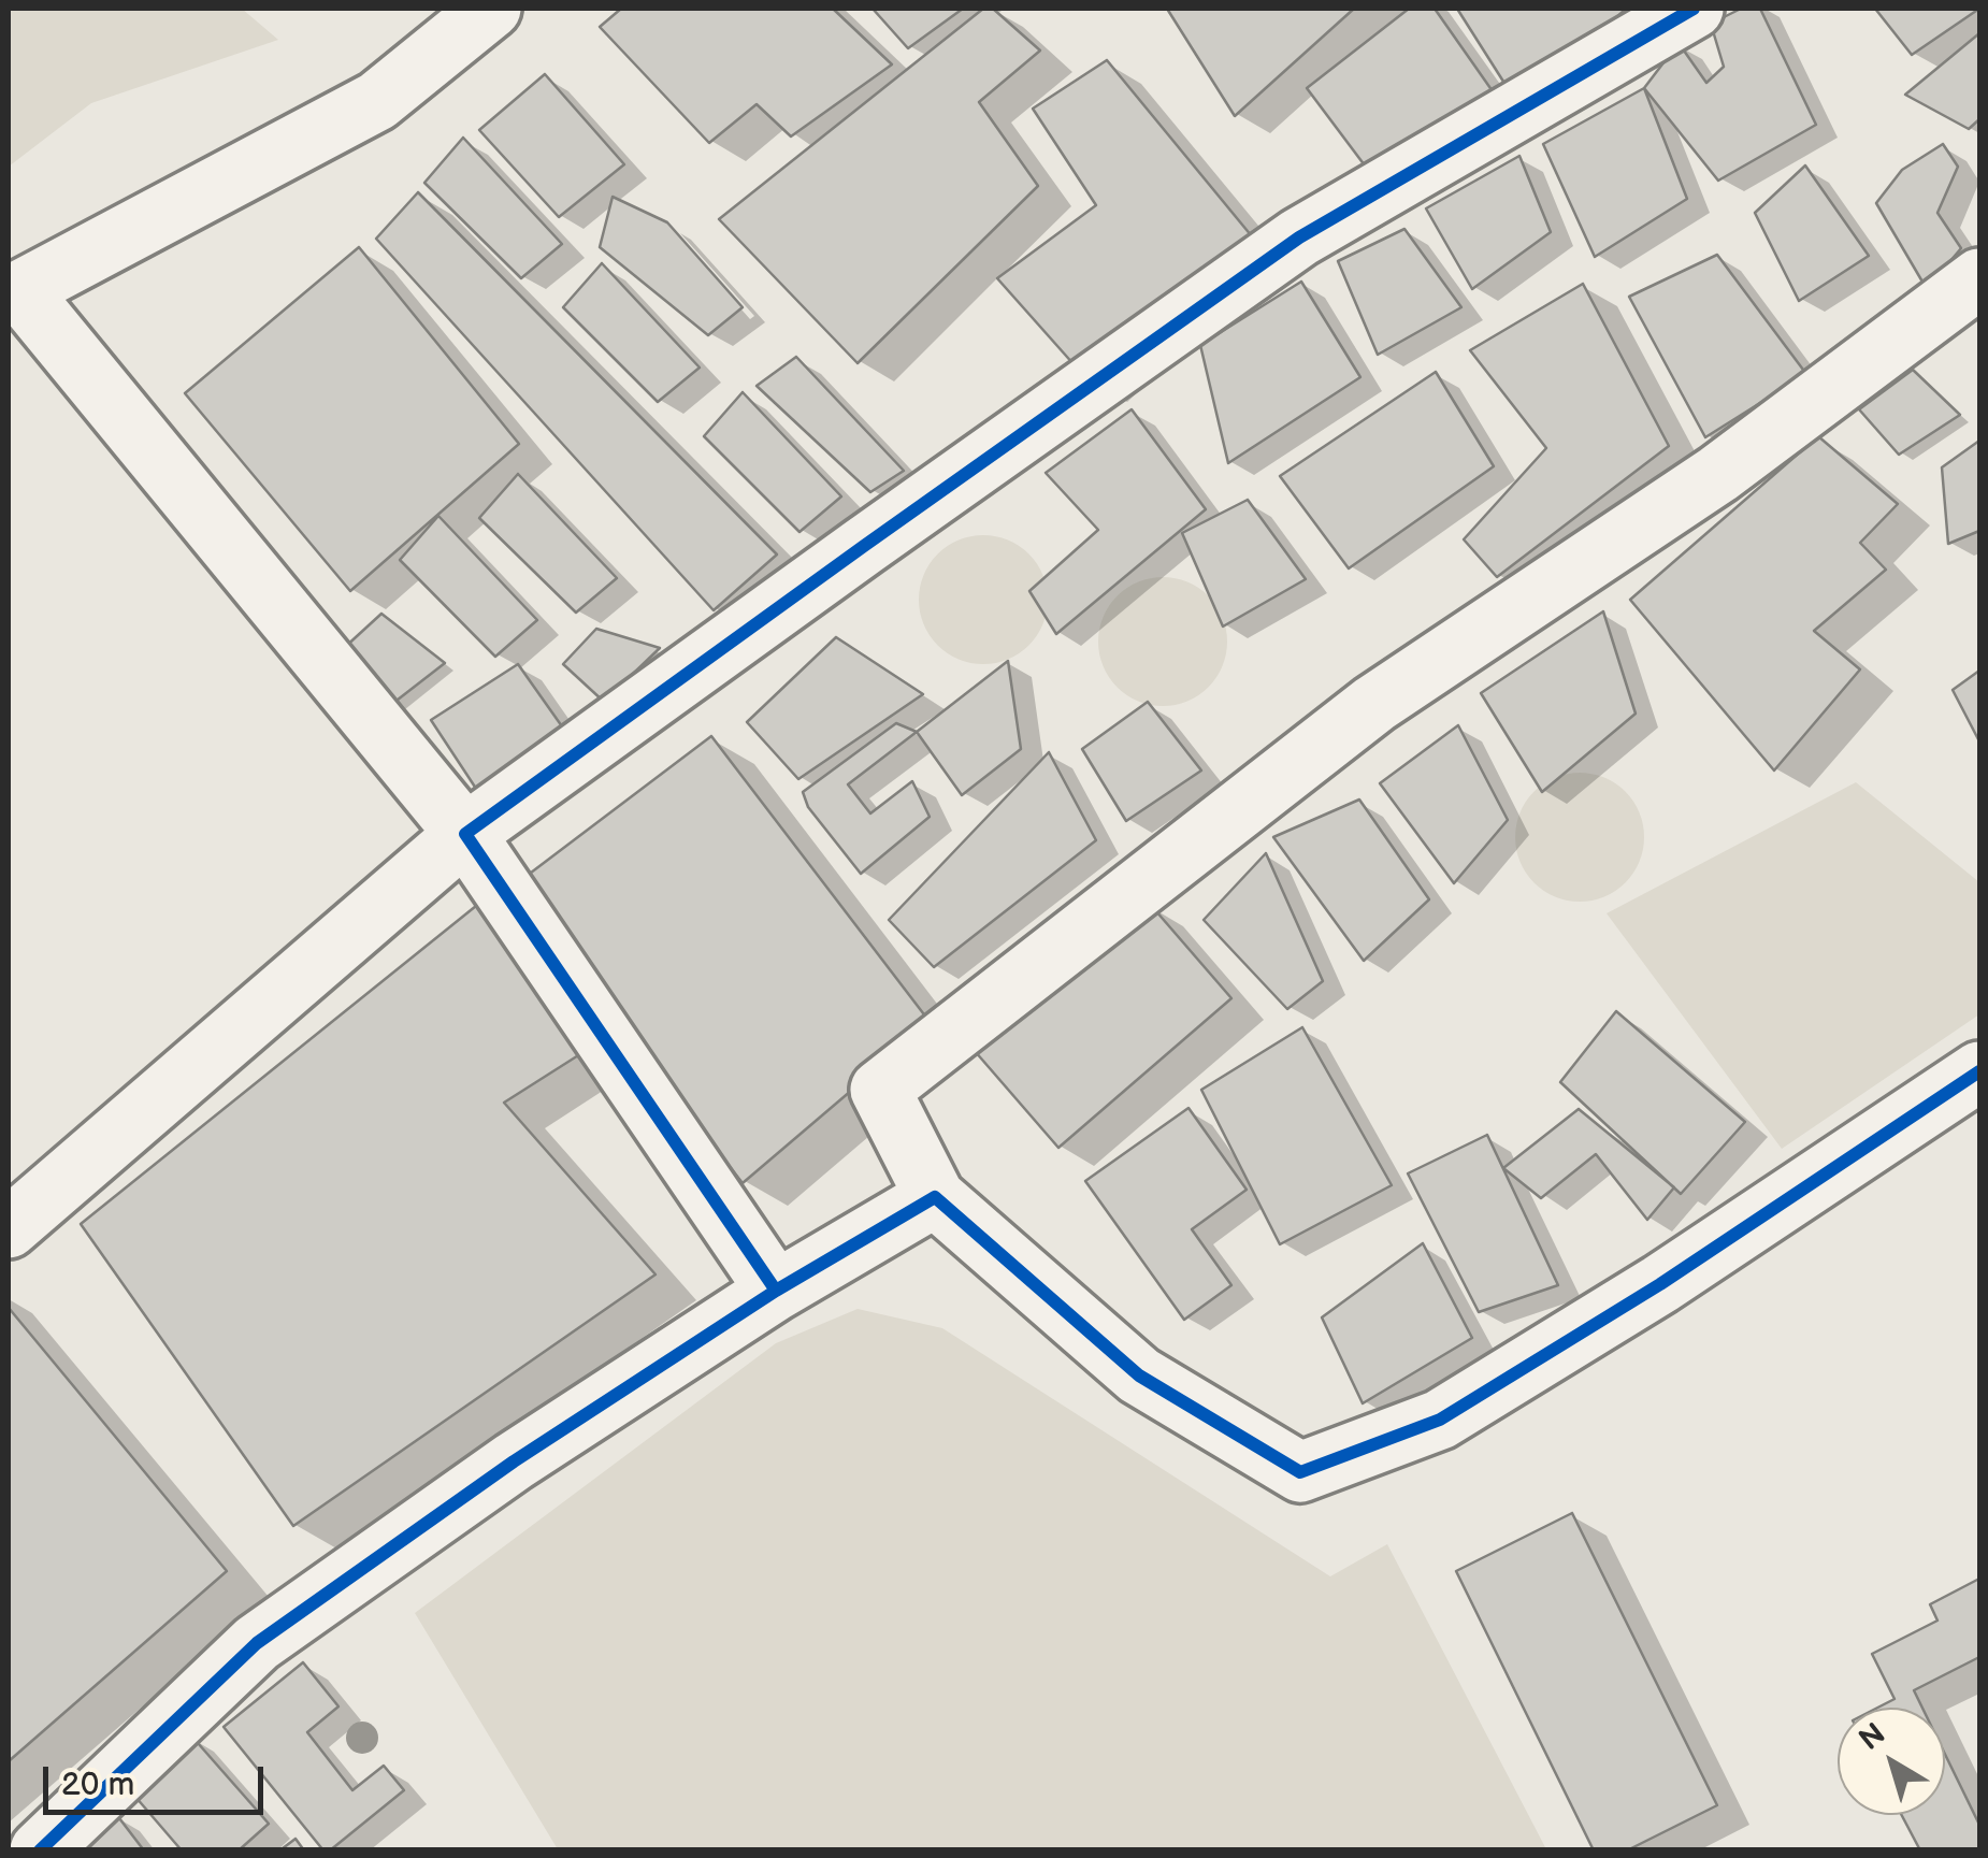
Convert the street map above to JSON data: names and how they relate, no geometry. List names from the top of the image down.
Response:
{
  "scale_bar": "20 m",
  "north": "top left"
}
